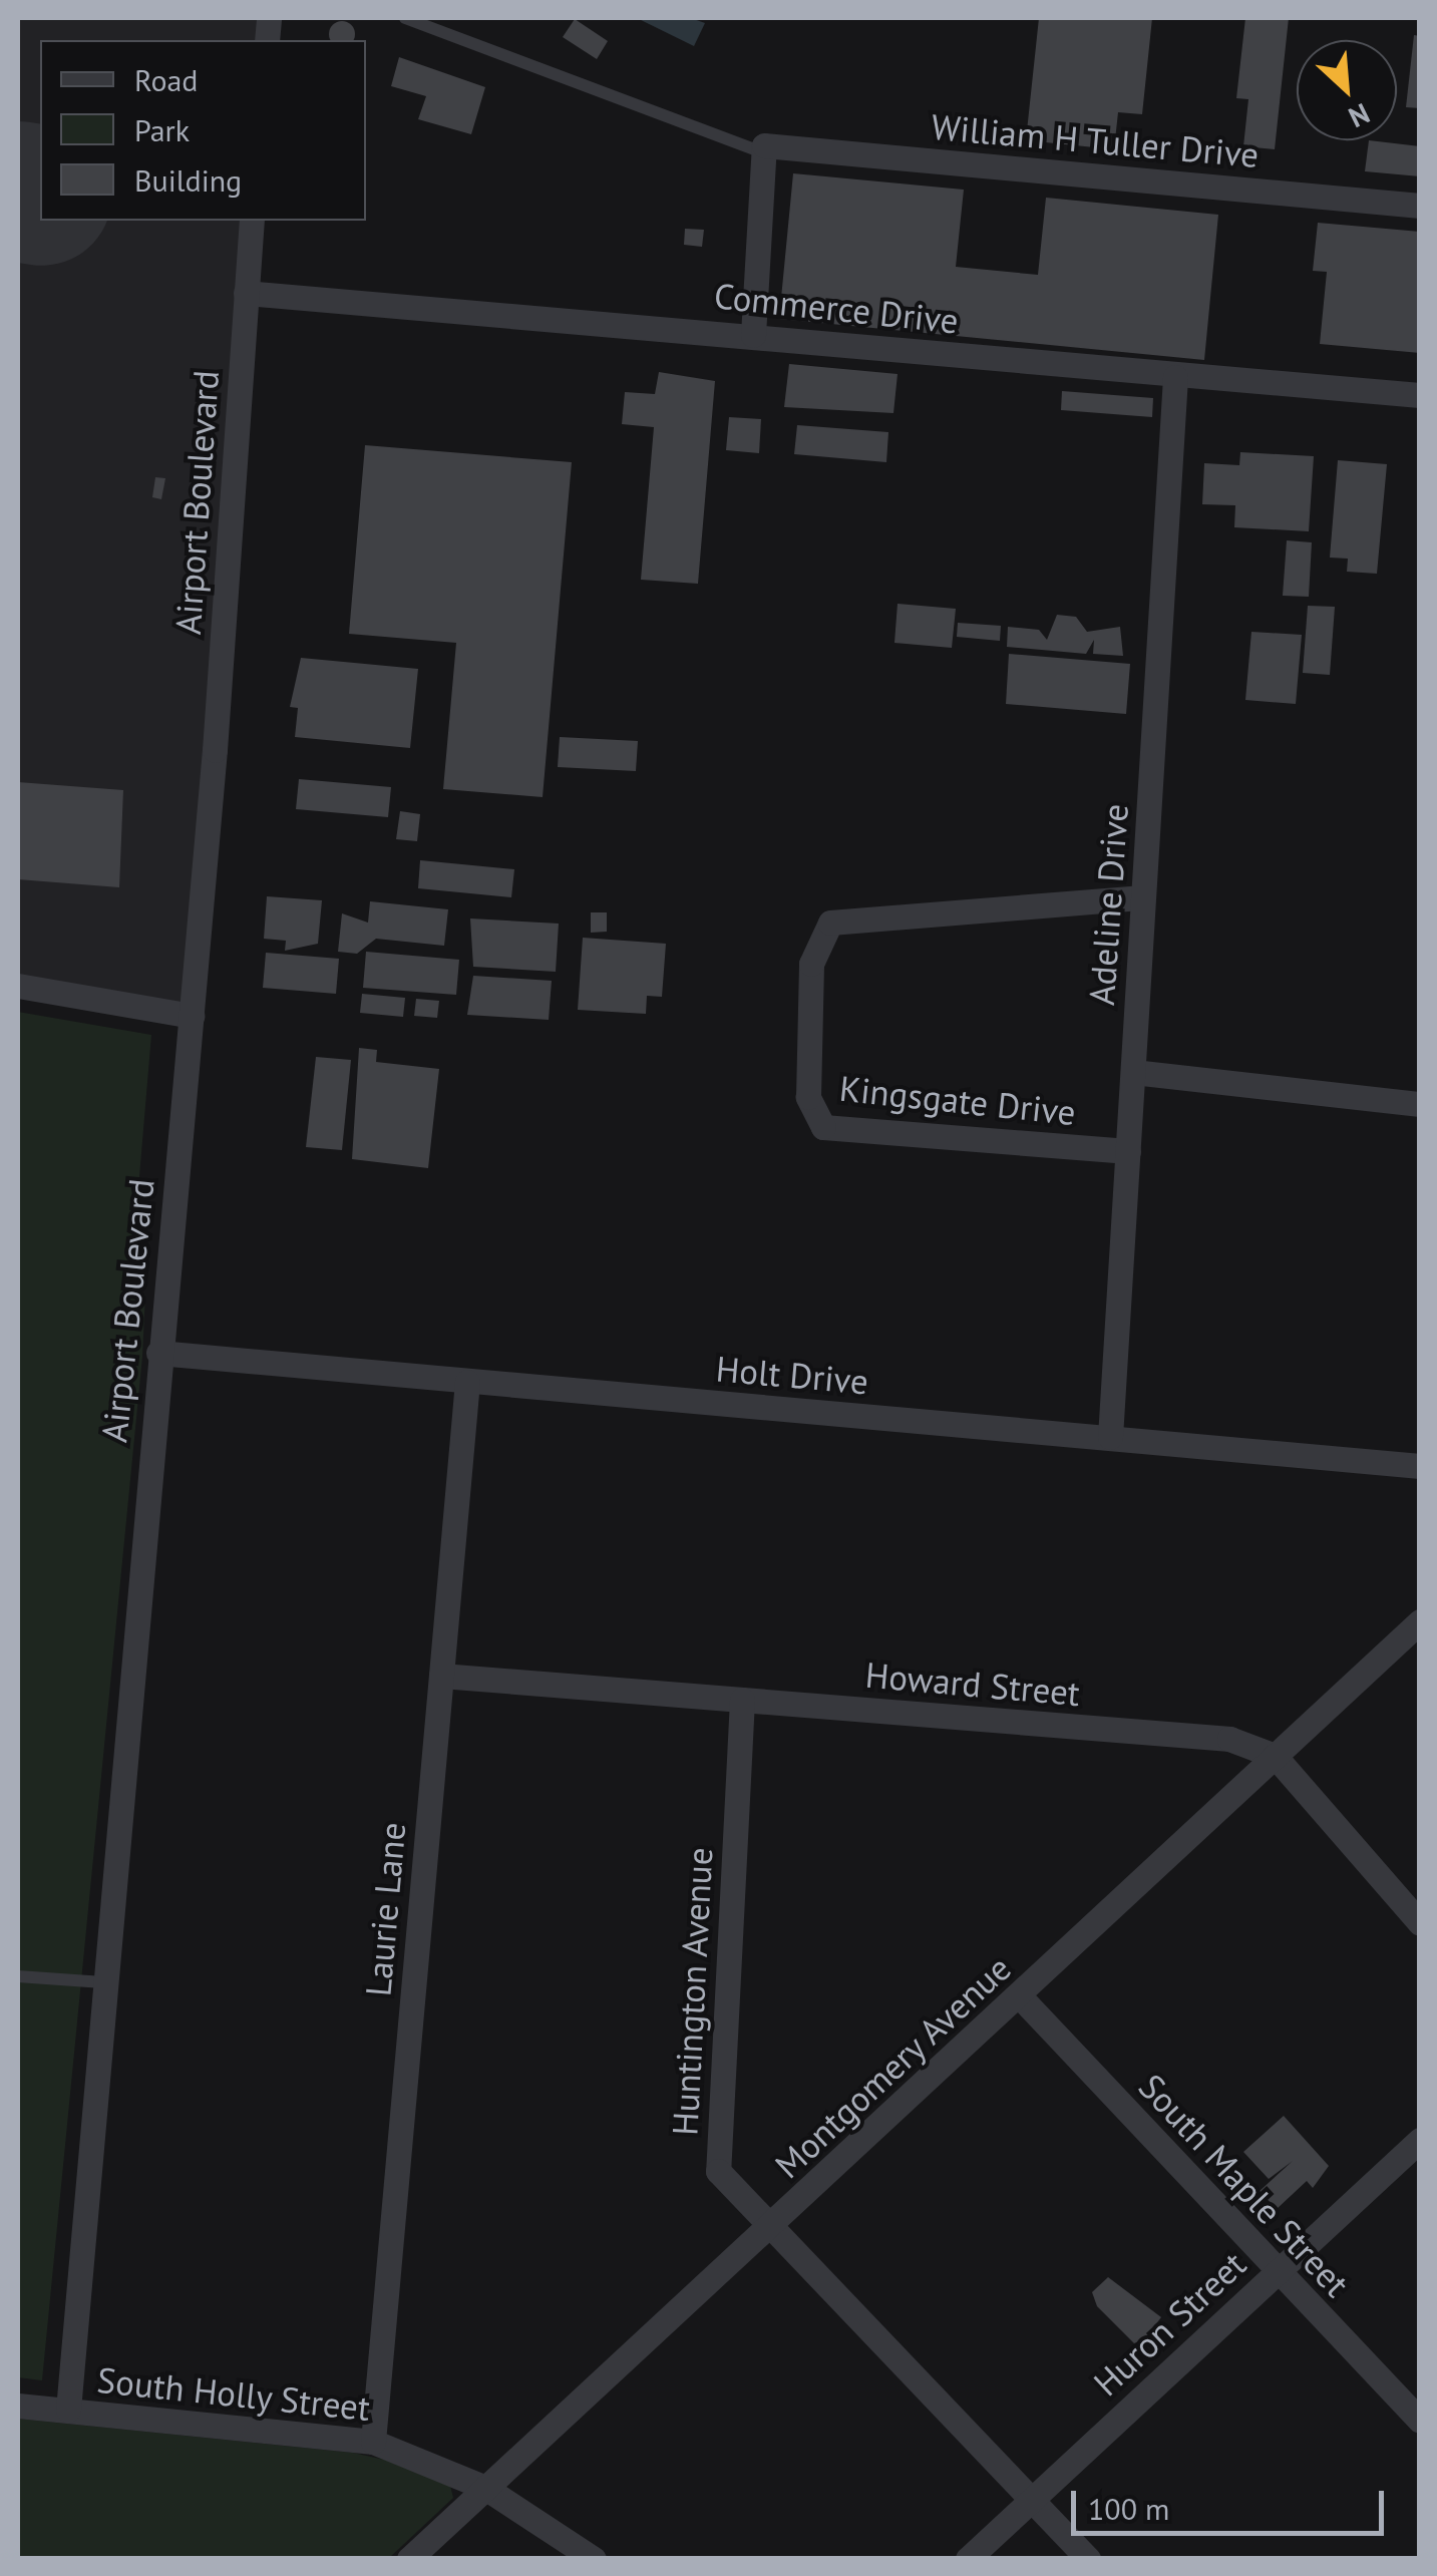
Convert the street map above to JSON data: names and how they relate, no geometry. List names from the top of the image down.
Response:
{
  "streets": {
    "street": [
      "William H Tuller Drive",
      "Commerce Drive",
      "Airport Boulevard",
      "Adeline Drive",
      "Kingsgate Drive",
      "Holt Drive",
      "Howard Street",
      "Laurie Lane",
      "Huntington Avenue",
      "Montgomery Avenue",
      "South Maple Street",
      "Huron Street",
      "South Holly Street"
    ]
  },
  "crossings": [
    ["Commerce Drive", "Airport Boulevard"],
    ["Commerce Drive", "Adeline Drive"],
    ["Airport Boulevard", "Holt Drive"],
    ["Airport Boulevard", "South Holly Street"],
    ["Adeline Drive", "Kingsgate Drive"],
    ["Adeline Drive", "Holt Drive"],
    ["Holt Drive", "Laurie Lane"],
    ["Howard Street", "Laurie Lane"],
    ["Howard Street", "Huntington Avenue"],
    ["Howard Street", "Montgomery Avenue"],
    ["Laurie Lane", "South Holly Street"],
    ["Huntington Avenue", "Montgomery Avenue"],
    ["Huntington Avenue", "Huron Street"],
    ["Montgomery Avenue", "South Maple Street"],
    ["Montgomery Avenue", "South Holly Street"],
    ["South Maple Street", "Huron Street"]
  ],
  "legend": ["Road", "Park", "Building"],
  "scale_bar": "100 m",
  "north": "bottom right"
}
